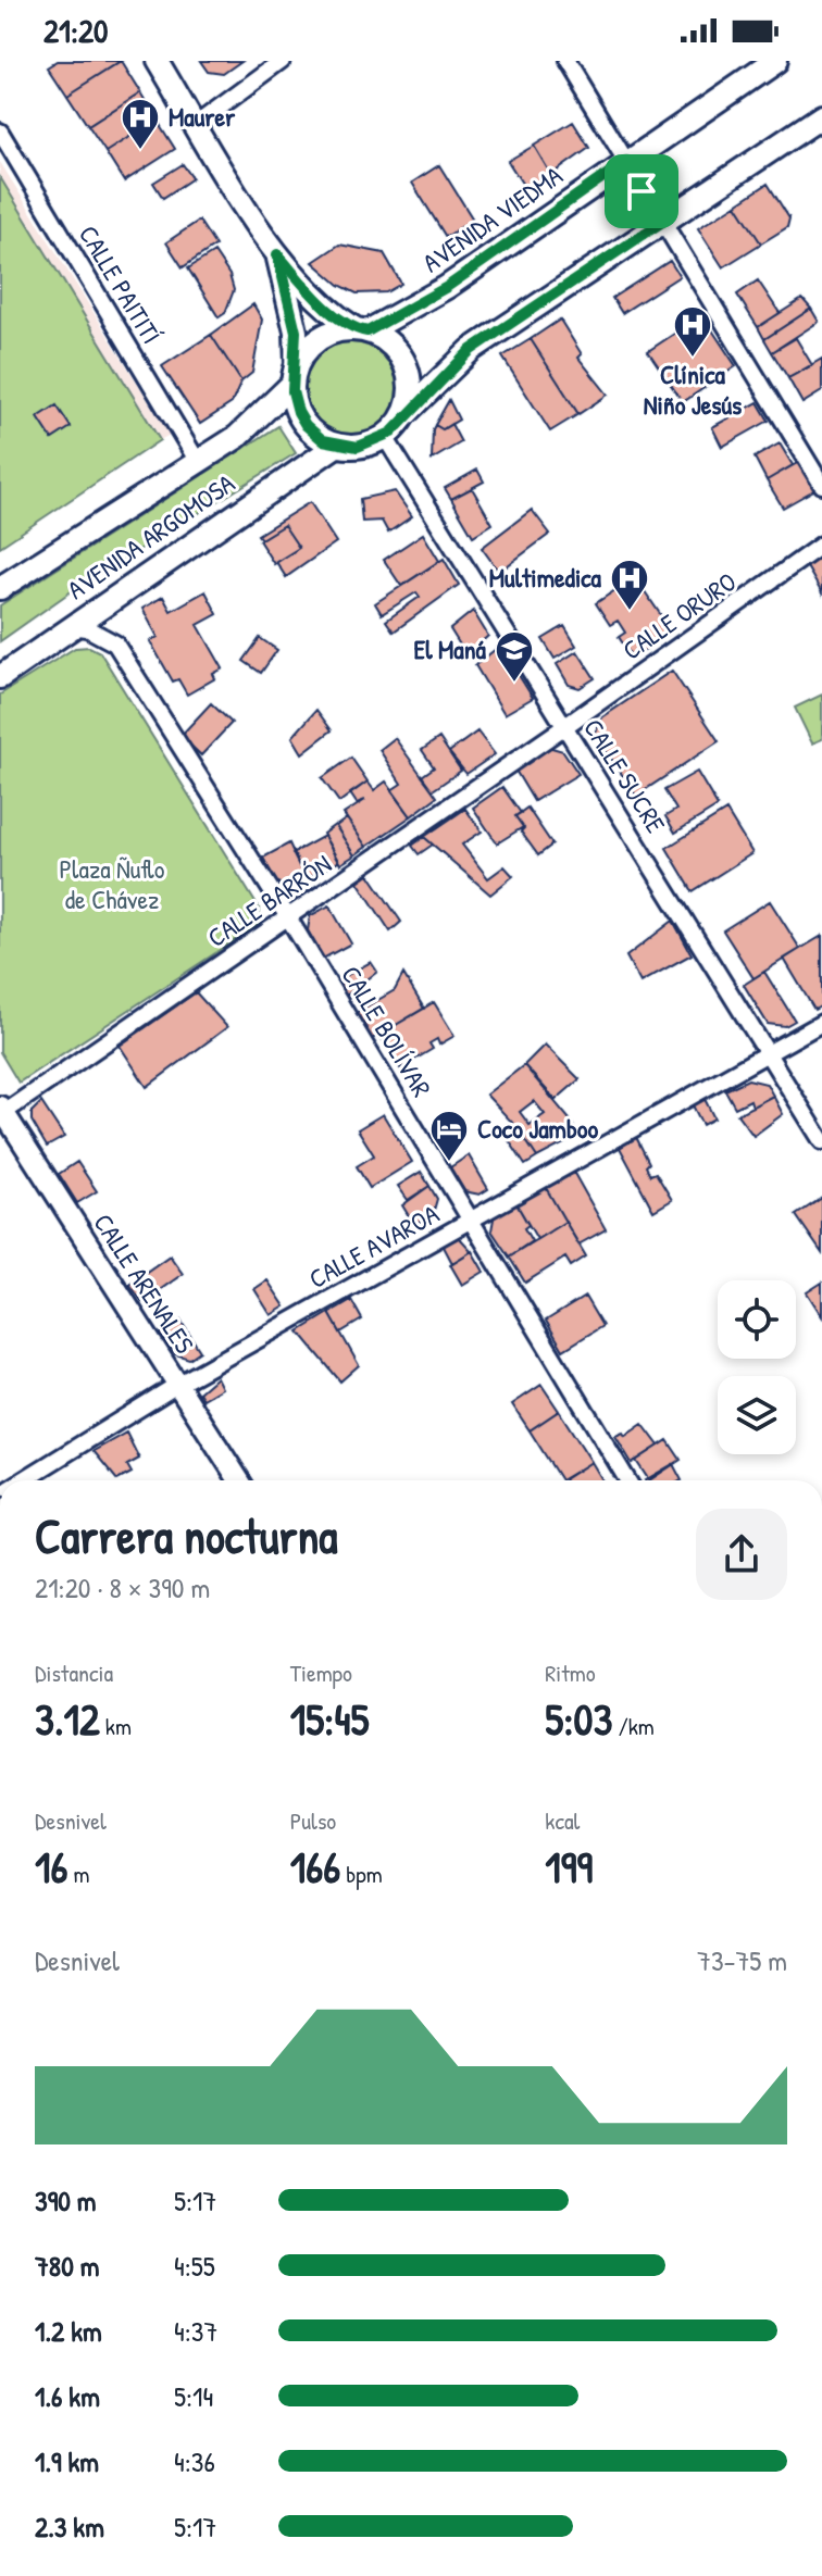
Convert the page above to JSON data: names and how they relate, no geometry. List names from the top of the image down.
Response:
{
  "streets": {
    "main road": ["AVENIDA VIEDMA", "AVENIDA ARGOMOSA"],
    "street": [
      "CALLE PAITITÍ",
      "CALLE ORURO",
      "CALLE SUCRE",
      "CALLE BARRÓN",
      "CALLE BOLÍVAR",
      "CALLE AVAROA",
      "CALLE ARENALES"
    ]
  },
  "crossings": [
    ["AVENIDA VIEDMA", "AVENIDA ARGOMOSA"],
    ["AVENIDA VIEDMA", "CALLE SUCRE"],
    ["CALLE PAITITÍ", "AVENIDA ARGOMOSA"],
    ["AVENIDA ARGOMOSA", "CALLE SUCRE"],
    ["AVENIDA ARGOMOSA", "CALLE BOLÍVAR"],
    ["CALLE ORURO", "CALLE SUCRE"],
    ["CALLE ORURO", "CALLE BARRÓN"],
    ["CALLE SUCRE", "CALLE BARRÓN"],
    ["CALLE SUCRE", "CALLE AVAROA"],
    ["CALLE BARRÓN", "CALLE BOLÍVAR"],
    ["CALLE BARRÓN", "CALLE ARENALES"],
    ["CALLE BOLÍVAR", "CALLE AVAROA"],
    ["CALLE AVAROA", "CALLE ARENALES"]
  ],
  "parks": ["Plaza Ñuflo de Chávez"],
  "places": {
    "hospital": ["Maurer", "Clínica Niño Jesús", "Multimedica"],
    "school or university": ["El Maná"],
    "hotel": ["Coco Jamboo"]
  },
  "page": {
    "status": "21:20",
    "heading": ["Carrera nocturna", "21:20 · 8 × 390 m"],
    "stats": [
      ["Distancia", "3.12 km"],
      ["Tiempo", "15:45"],
      ["Ritmo", "5:03 /km"],
      ["Desnivel", "16 m"],
      ["Pulso", "166 bpm"],
      ["kcal", "199"]
    ],
    "chart": ["Desnivel", "73–75 m"],
    "list": [
      {
        "name": "390 m",
        "note": "5:17"
      },
      {
        "name": "780 m",
        "note": "4:55"
      },
      {
        "name": "1.2 km",
        "note": "4:37"
      },
      {
        "name": "1.6 km",
        "note": "5:14"
      },
      {
        "name": "1.9 km",
        "note": "4:36"
      },
      {
        "name": "2.3 km",
        "note": "5:17"
      }
    ]
  }
}
